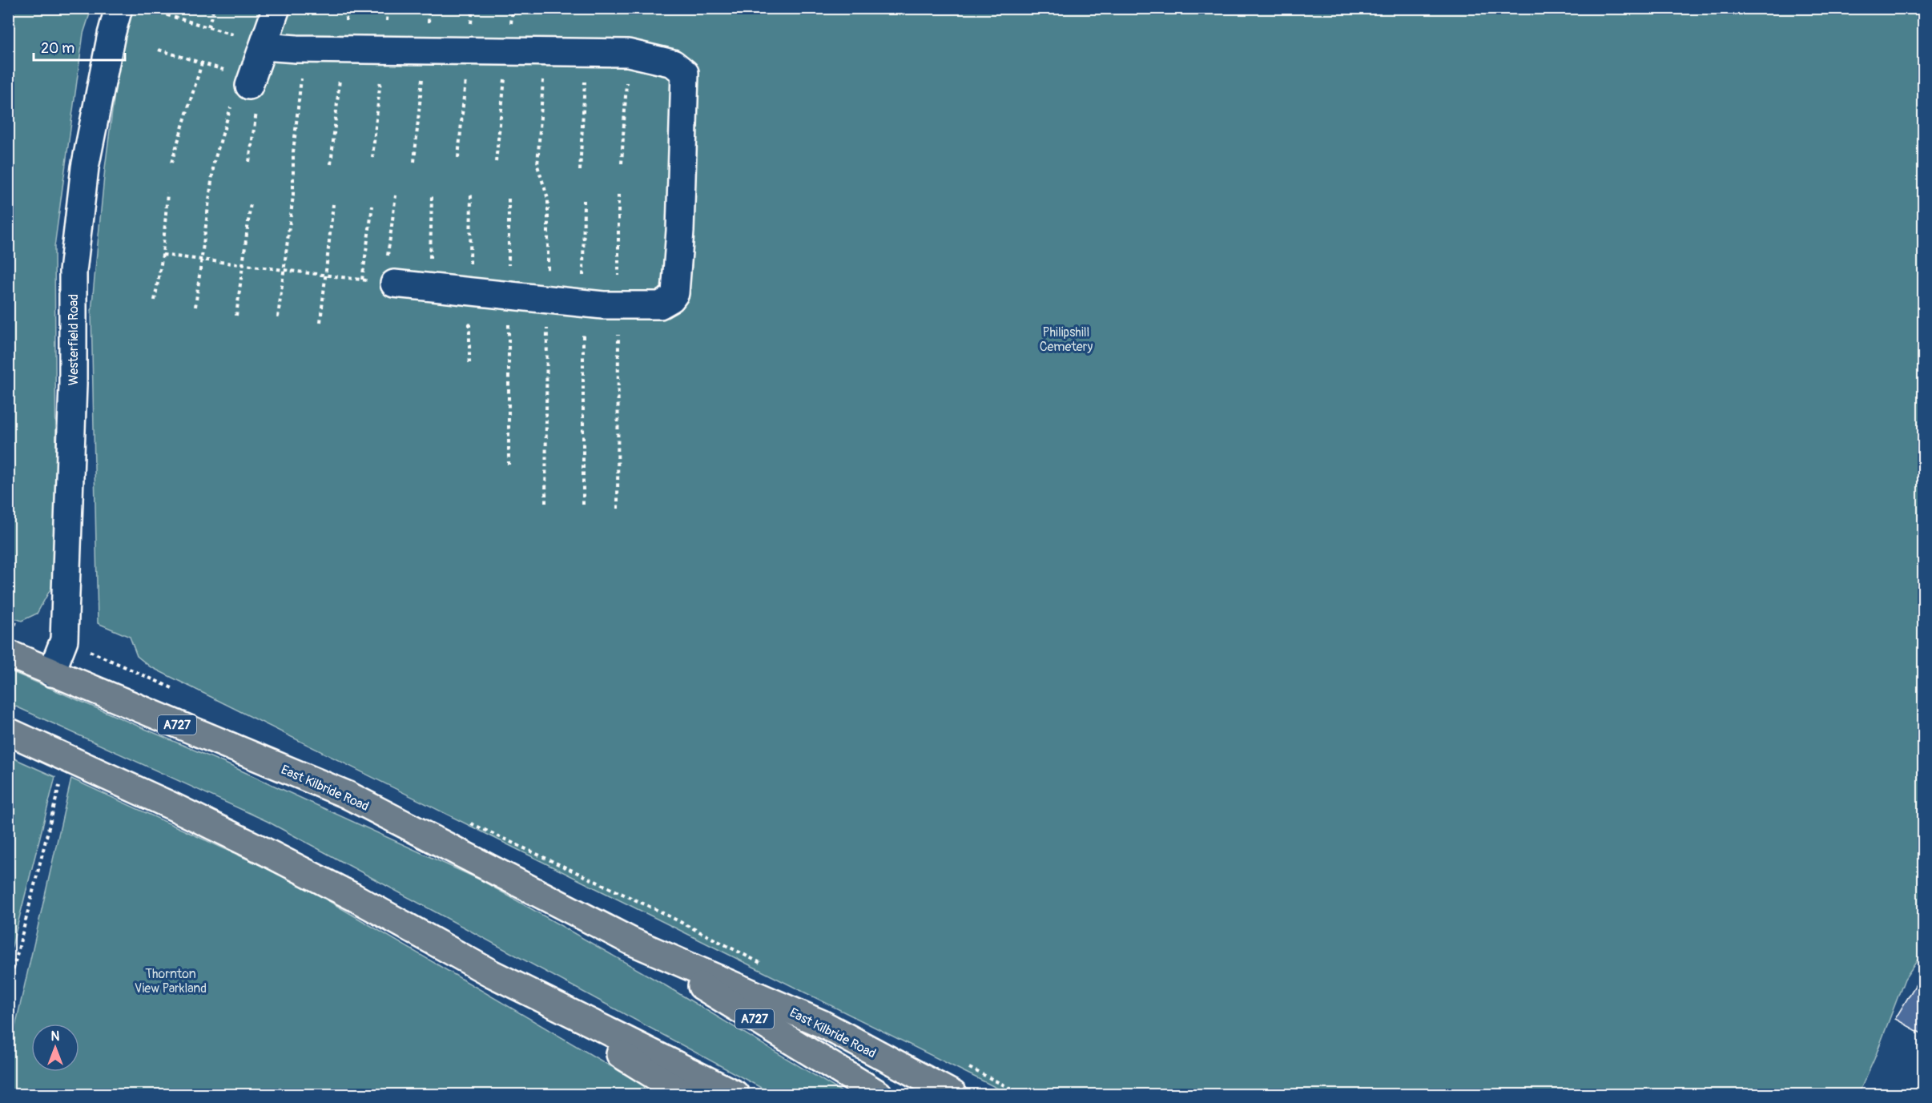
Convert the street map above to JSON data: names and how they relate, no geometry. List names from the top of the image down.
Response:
{
  "streets": {
    "main road": ["A727", "East Kilbride Road"],
    "street": ["Westerfield Road"]
  },
  "crossings": [
    ["Westerfield Road", "East Kilbride Road"]
  ],
  "parks": ["Philipshill Cemetery", "Thornton View Parkland"],
  "scale_bar": "20 m",
  "north": "top"
}
